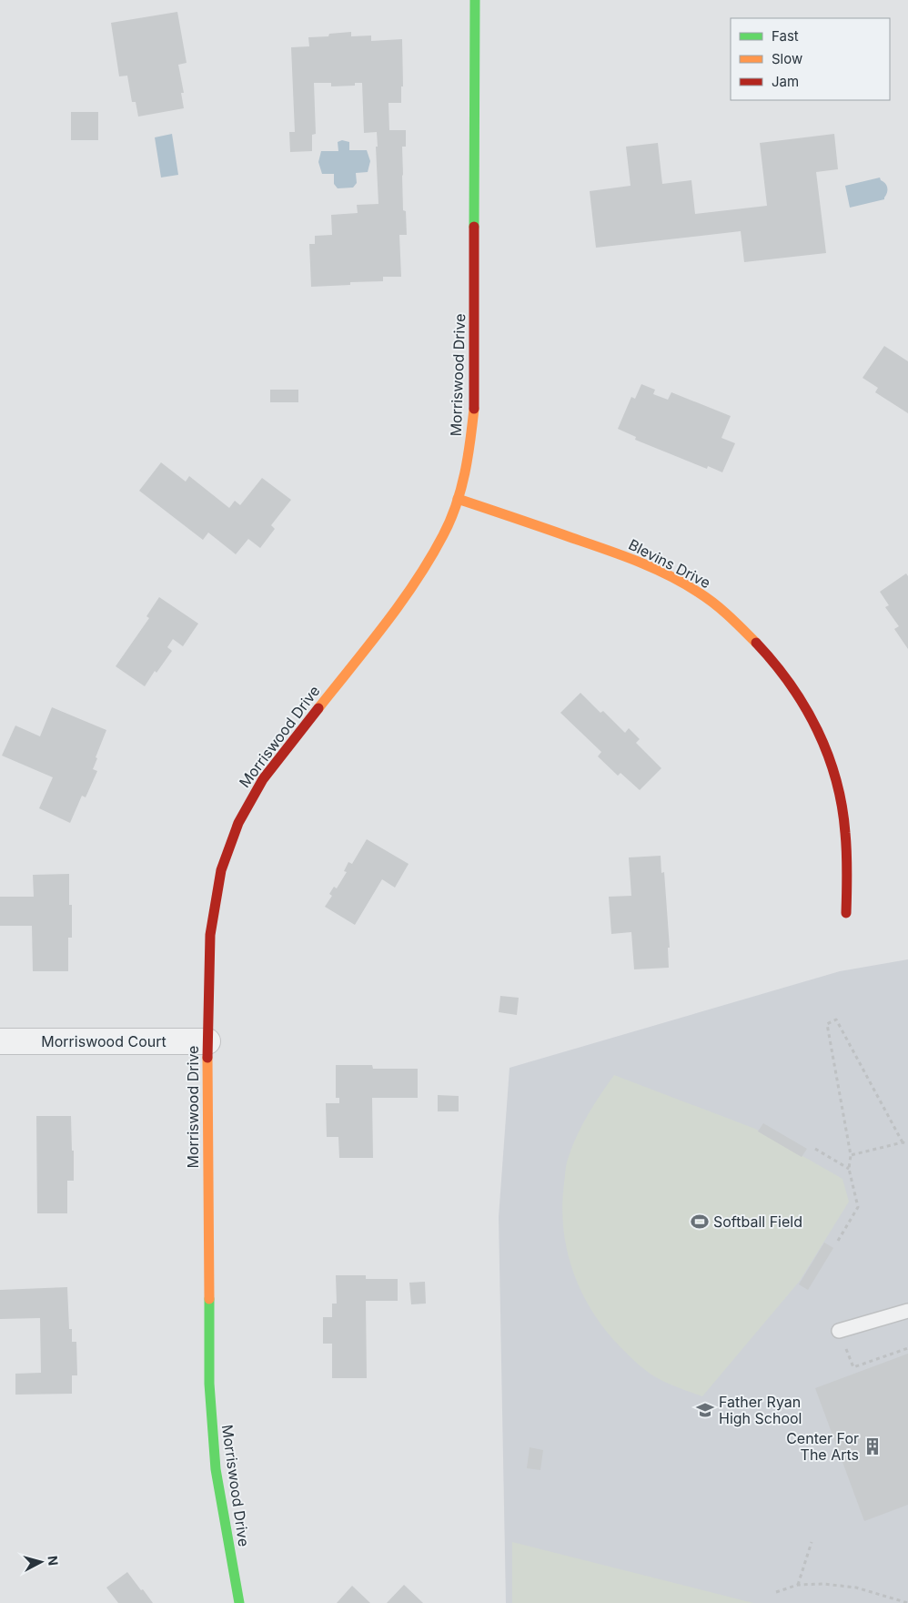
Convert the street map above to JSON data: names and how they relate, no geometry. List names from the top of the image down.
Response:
{
  "streets": {
    "street": ["Morriswood Drive", "Blevins Drive", "Morriswood Court"]
  },
  "crossings": [
    ["Morriswood Drive", "Blevins Drive"],
    ["Morriswood Drive", "Morriswood Court"]
  ],
  "places": {
    "sports": ["Softball Field"],
    "school or university": ["Father Ryan High School"],
    "building": ["Center For The Arts"]
  },
  "legend": ["Fast", "Slow", "Jam"],
  "north": "right"
}
